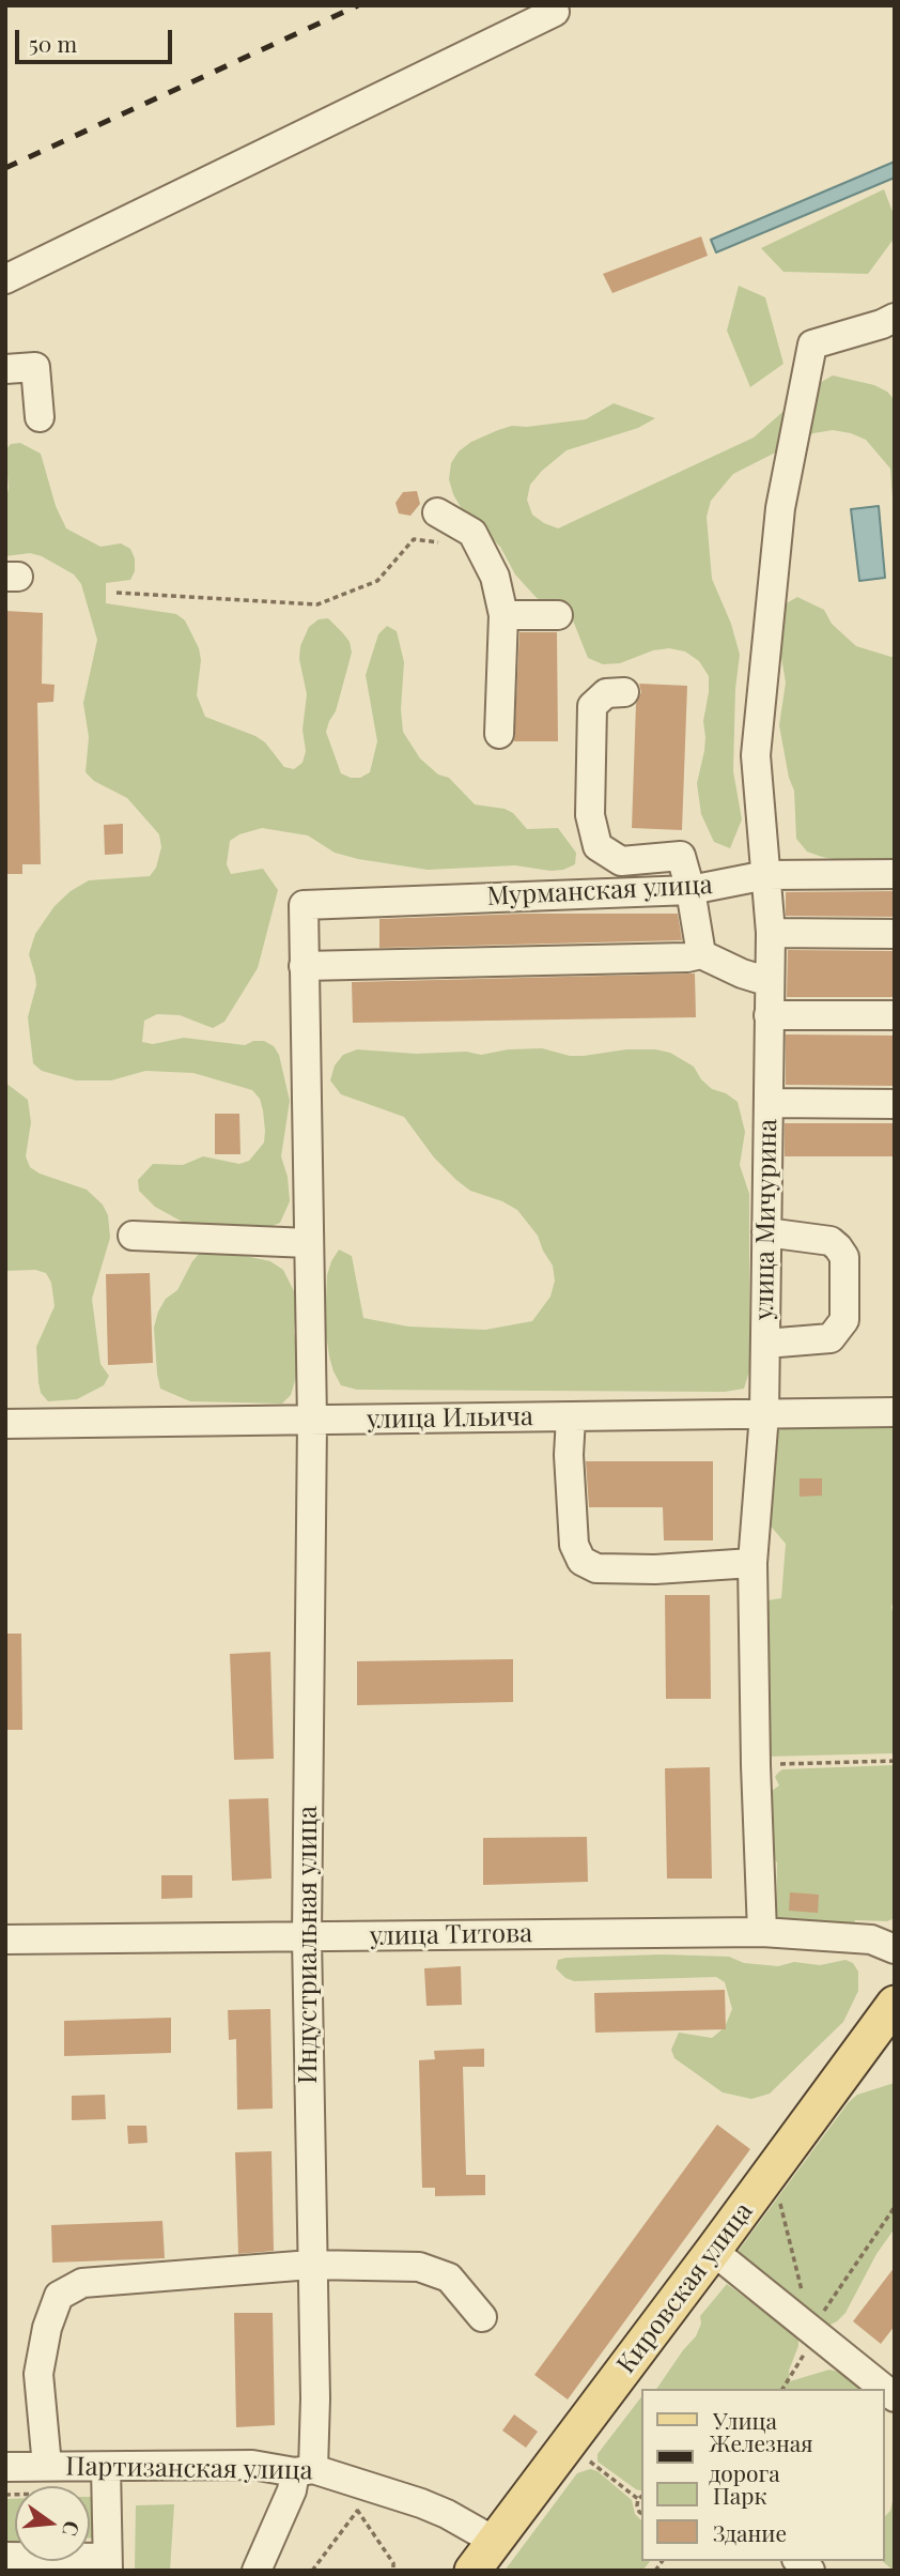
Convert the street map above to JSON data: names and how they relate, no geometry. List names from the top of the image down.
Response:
{
  "streets": {
    "main road": ["Кировская улица"],
    "street": [
      "Мурманская улица",
      "улица Мичурина",
      "улица Ильича",
      "улица Титова",
      "Индустриальная улица",
      "Партизанская улица"
    ]
  },
  "crossings": [
    ["Мурманская улица", "улица Мичурина"],
    ["Мурманская улица", "Индустриальная улица"],
    ["улица Мичурина", "улица Ильича"],
    ["улица Мичурина", "улица Титова"],
    ["улица Ильича", "Индустриальная улица"],
    ["улица Титова", "Индустриальная улица"],
    ["Индустриальная улица", "Партизанская улица"],
    ["Кировская улица", "Партизанская улица"]
  ],
  "legend": [
    "Улица",
    "Железная дорога",
    "Парк",
    "Здание"
  ],
  "scale_bar": "50 m",
  "north": "right"
}
